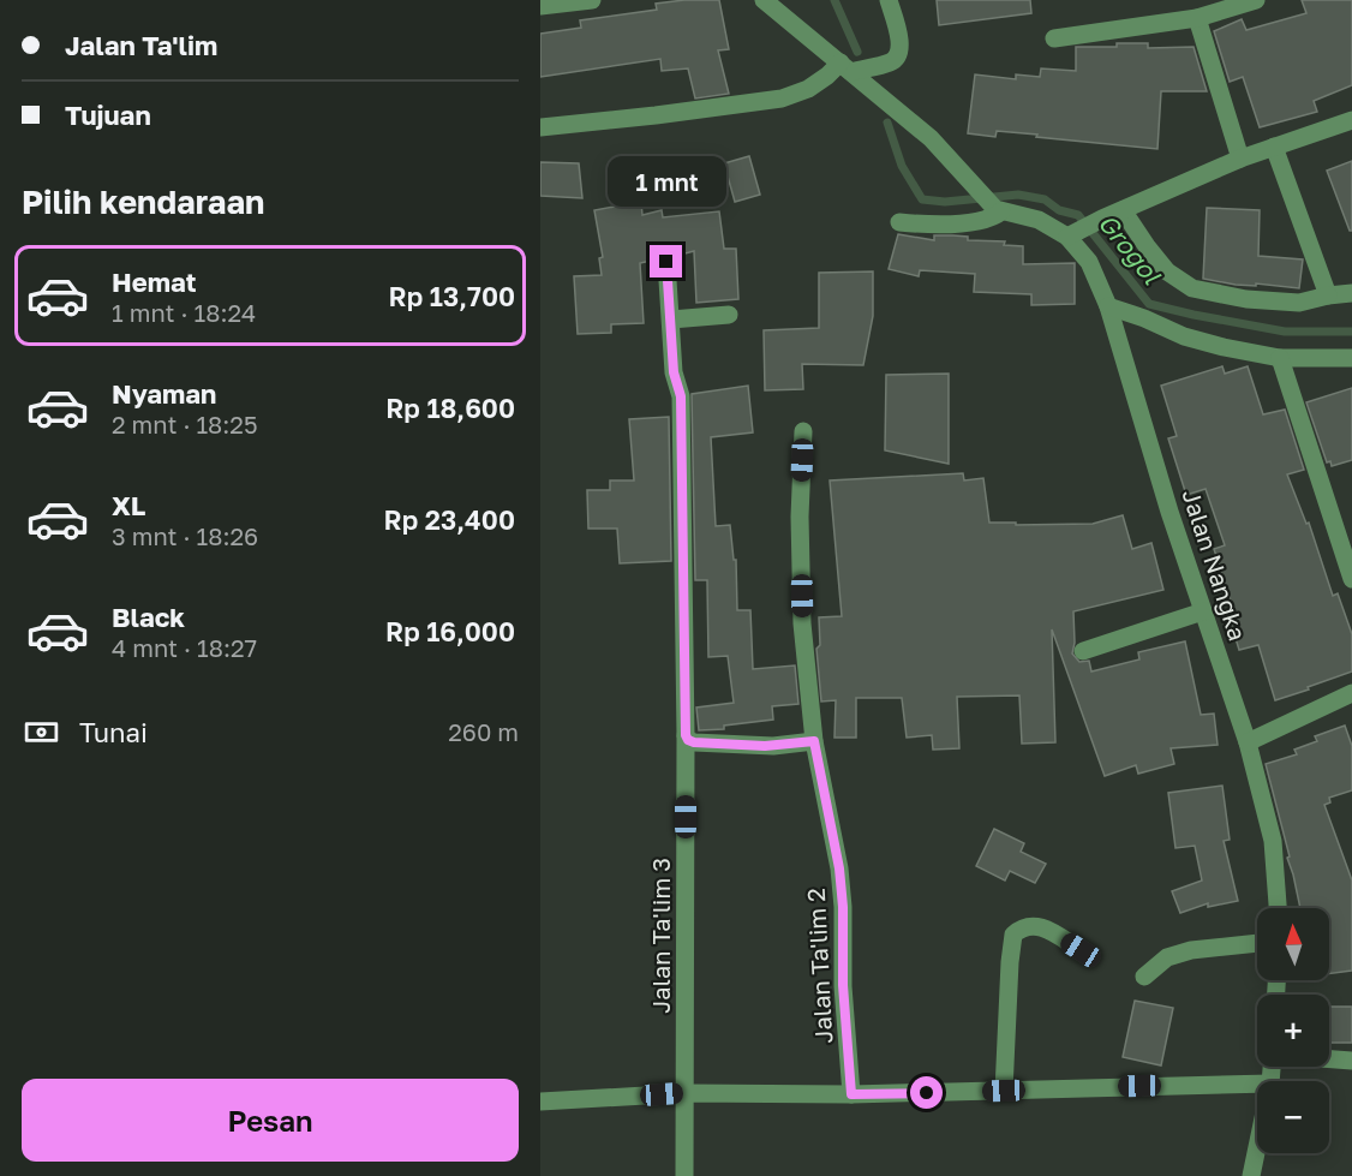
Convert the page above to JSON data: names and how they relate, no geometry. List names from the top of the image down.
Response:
{
  "streets": {
    "street": ["Jalan Nangka", "Jalan Ta'lim 3", "Jalan Ta'lim 2"]
  },
  "water": ["Grogol"],
  "north": "top",
  "page": {
    "banner": ["Jalan Ta'lim", "Tujuan"],
    "bubble": "1 mnt",
    "heading": "Pilih kendaraan",
    "list": [
      {
        "name": "Hemat",
        "note": "1 mnt · 18:24",
        "value": "Rp 13,700"
      },
      {
        "name": "Nyaman",
        "note": "2 mnt · 18:25",
        "value": "Rp 18,600"
      },
      {
        "name": "XL",
        "note": "3 mnt · 18:26",
        "value": "Rp 23,400"
      },
      {
        "name": "Black",
        "note": "4 mnt · 18:27",
        "value": "Rp 16,000"
      }
    ],
    "pay": ["Tunai", "260 m"],
    "map_buttons": ["+", "−"],
    "buttons": "Pesan"
  }
}
